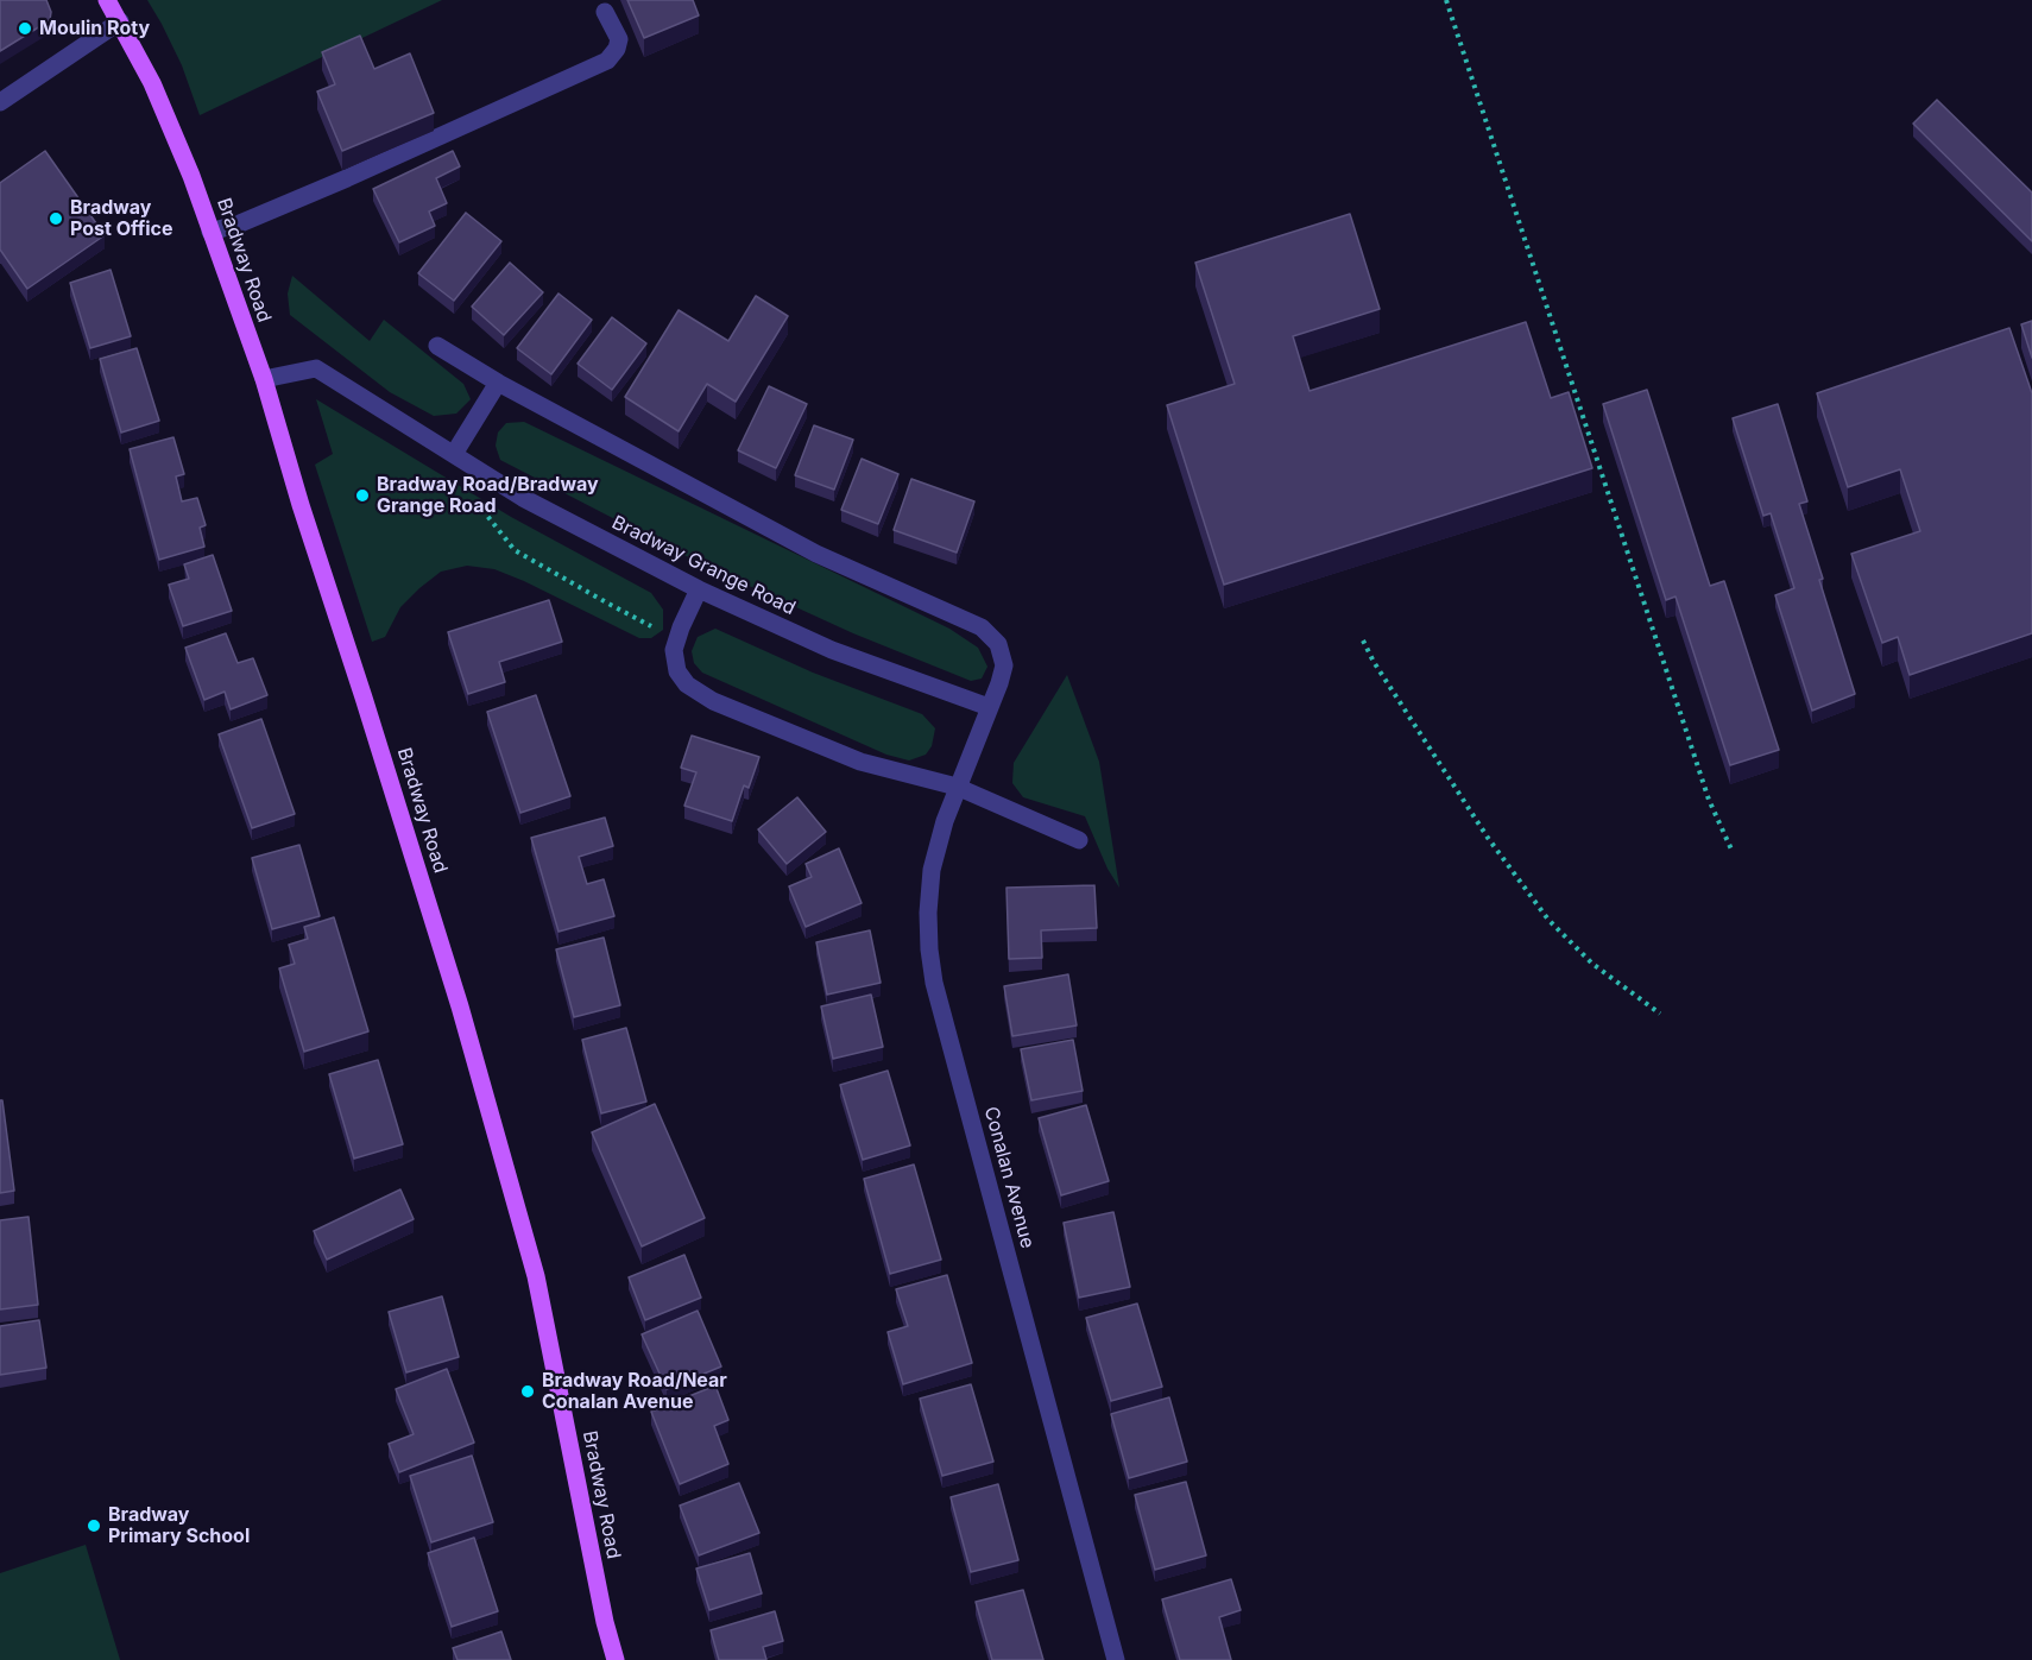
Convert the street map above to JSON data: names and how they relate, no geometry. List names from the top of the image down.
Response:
{
  "streets": {
    "main road": ["Bradway Road"],
    "street": ["Bradway Grange Road", "Conalan Avenue"]
  },
  "crossings": [
    ["Bradway Road", "Bradway Grange Road"],
    ["Bradway Grange Road", "Conalan Avenue"]
  ],
  "places": [
    "Moulin Roty",
    "Bradway Post Office",
    "Bradway Road/Bradway Grange Road",
    "Bradway Road/Near Conalan Avenue",
    "Bradway Primary School"
  ]
}
